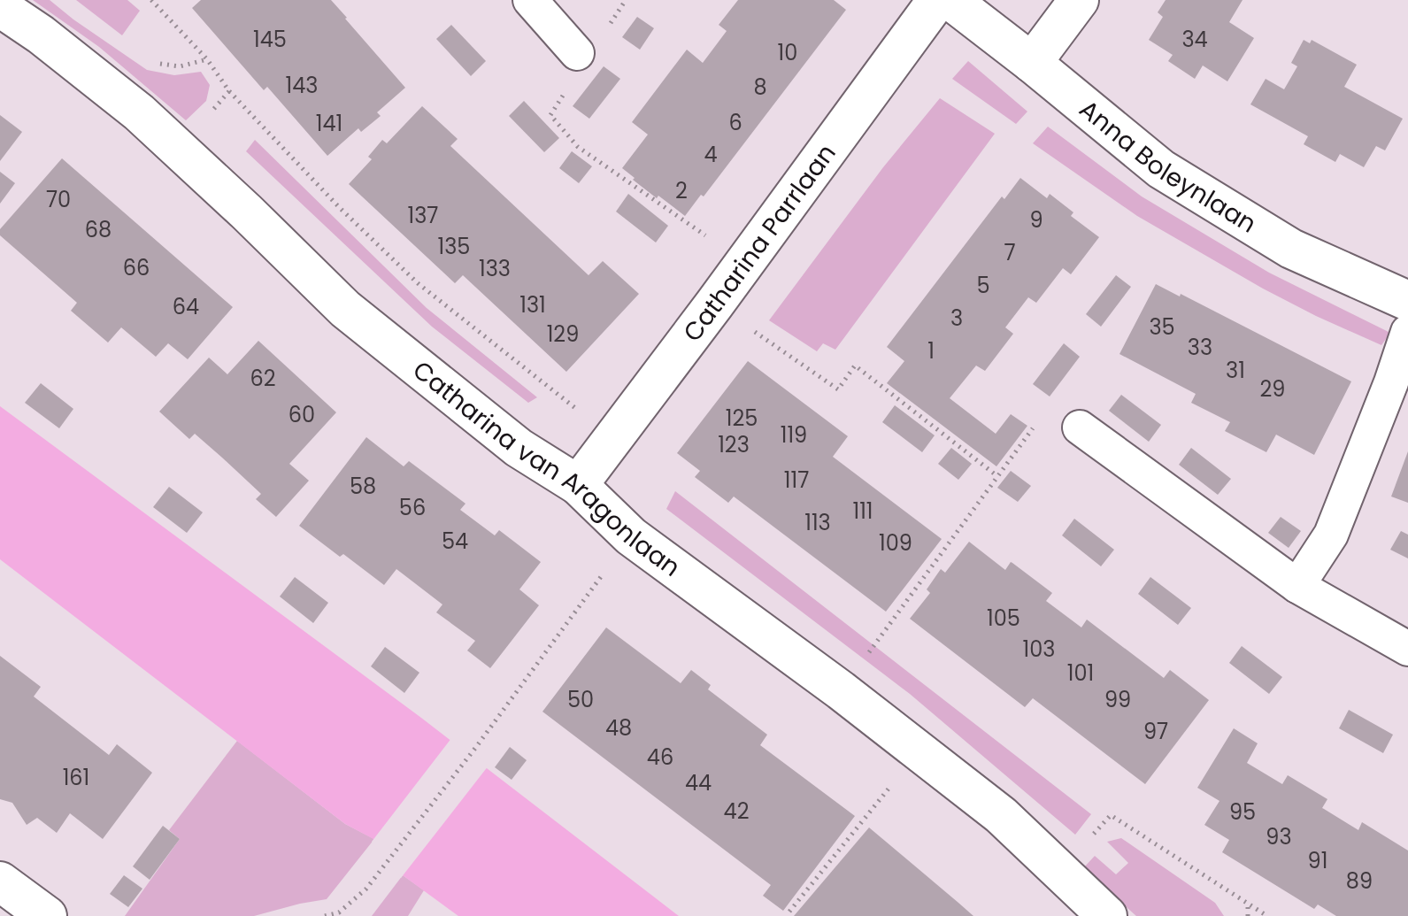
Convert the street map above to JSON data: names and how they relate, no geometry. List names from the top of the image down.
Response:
{
  "streets": {
    "street": ["Anna Boleynlaan", "Catharina Parrlaan", "Catharina van Aragonlaan"]
  },
  "crossings": [
    ["Catharina Parrlaan", "Catharina van Aragonlaan"]
  ],
  "house_numbers": [
    "145",
    "34",
    "10",
    "143",
    "8",
    "6",
    "141",
    "4",
    "2",
    "70",
    "137",
    "9",
    "68",
    "135",
    "7",
    "66",
    "133",
    "5",
    "131",
    "64",
    "3",
    "35",
    "129",
    "33",
    "1",
    "31",
    "62",
    "29",
    "60",
    "125",
    "119",
    "123",
    "117",
    "58",
    "56",
    "111",
    "113",
    "54",
    "109",
    "105",
    "103",
    "101",
    "50",
    "99",
    "48",
    "97",
    "46",
    "161",
    "44",
    "42",
    "95",
    "93",
    "91",
    "89"
  ]
}
